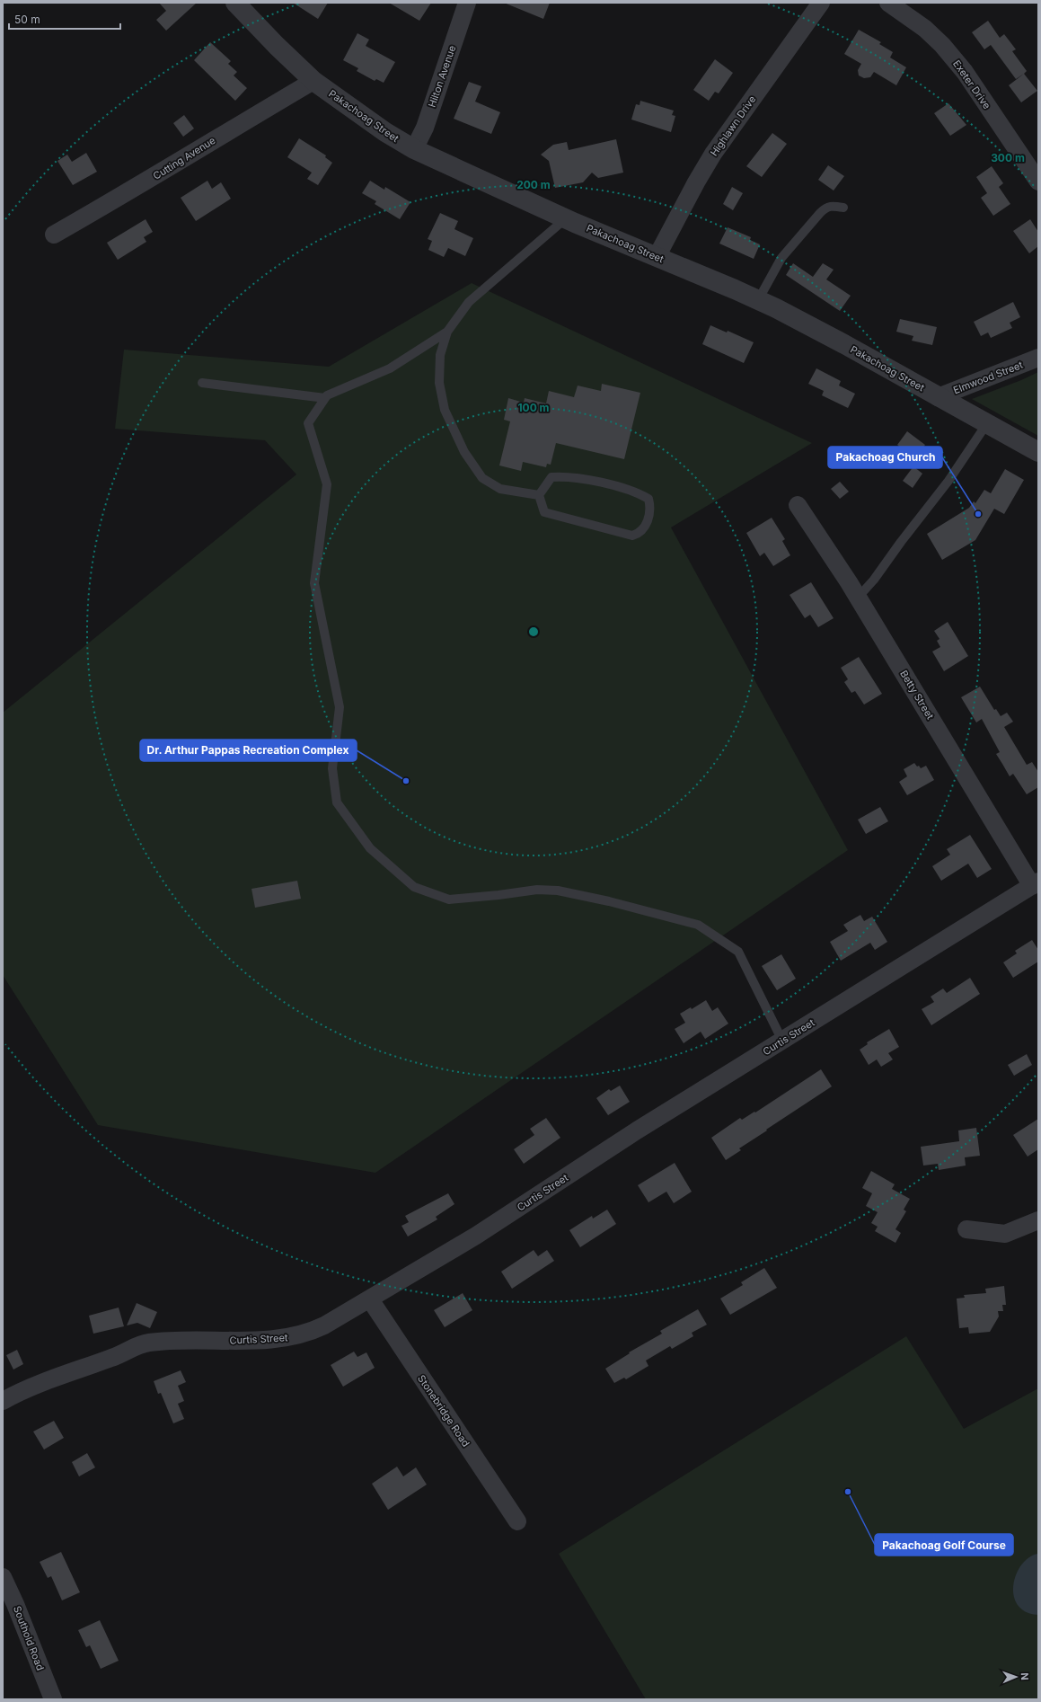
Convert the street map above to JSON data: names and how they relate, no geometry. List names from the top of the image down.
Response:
{
  "streets": {
    "street": [
      "Hilton Avenue",
      "Exeter Drive",
      "Pakachoag Street",
      "Highlawn Drive",
      "Cutting Avenue",
      "Elmwood Street",
      "Betty Street",
      "Curtis Street",
      "Stonebridge Road",
      "Southold Road"
    ]
  },
  "crossings": [
    ["Hilton Avenue", "Pakachoag Street"],
    ["Pakachoag Street", "Highlawn Drive"],
    ["Pakachoag Street", "Cutting Avenue"],
    ["Pakachoag Street", "Elmwood Street"],
    ["Betty Street", "Curtis Street"],
    ["Curtis Street", "Stonebridge Road"]
  ],
  "places": ["Pakachoag Church", "Dr. Arthur Pappas Recreation Complex", "Pakachoag Golf Course"],
  "scale_bar": "50 m",
  "north": "right",
  "rings": ["300 m", "200 m", "100 m"]
}
